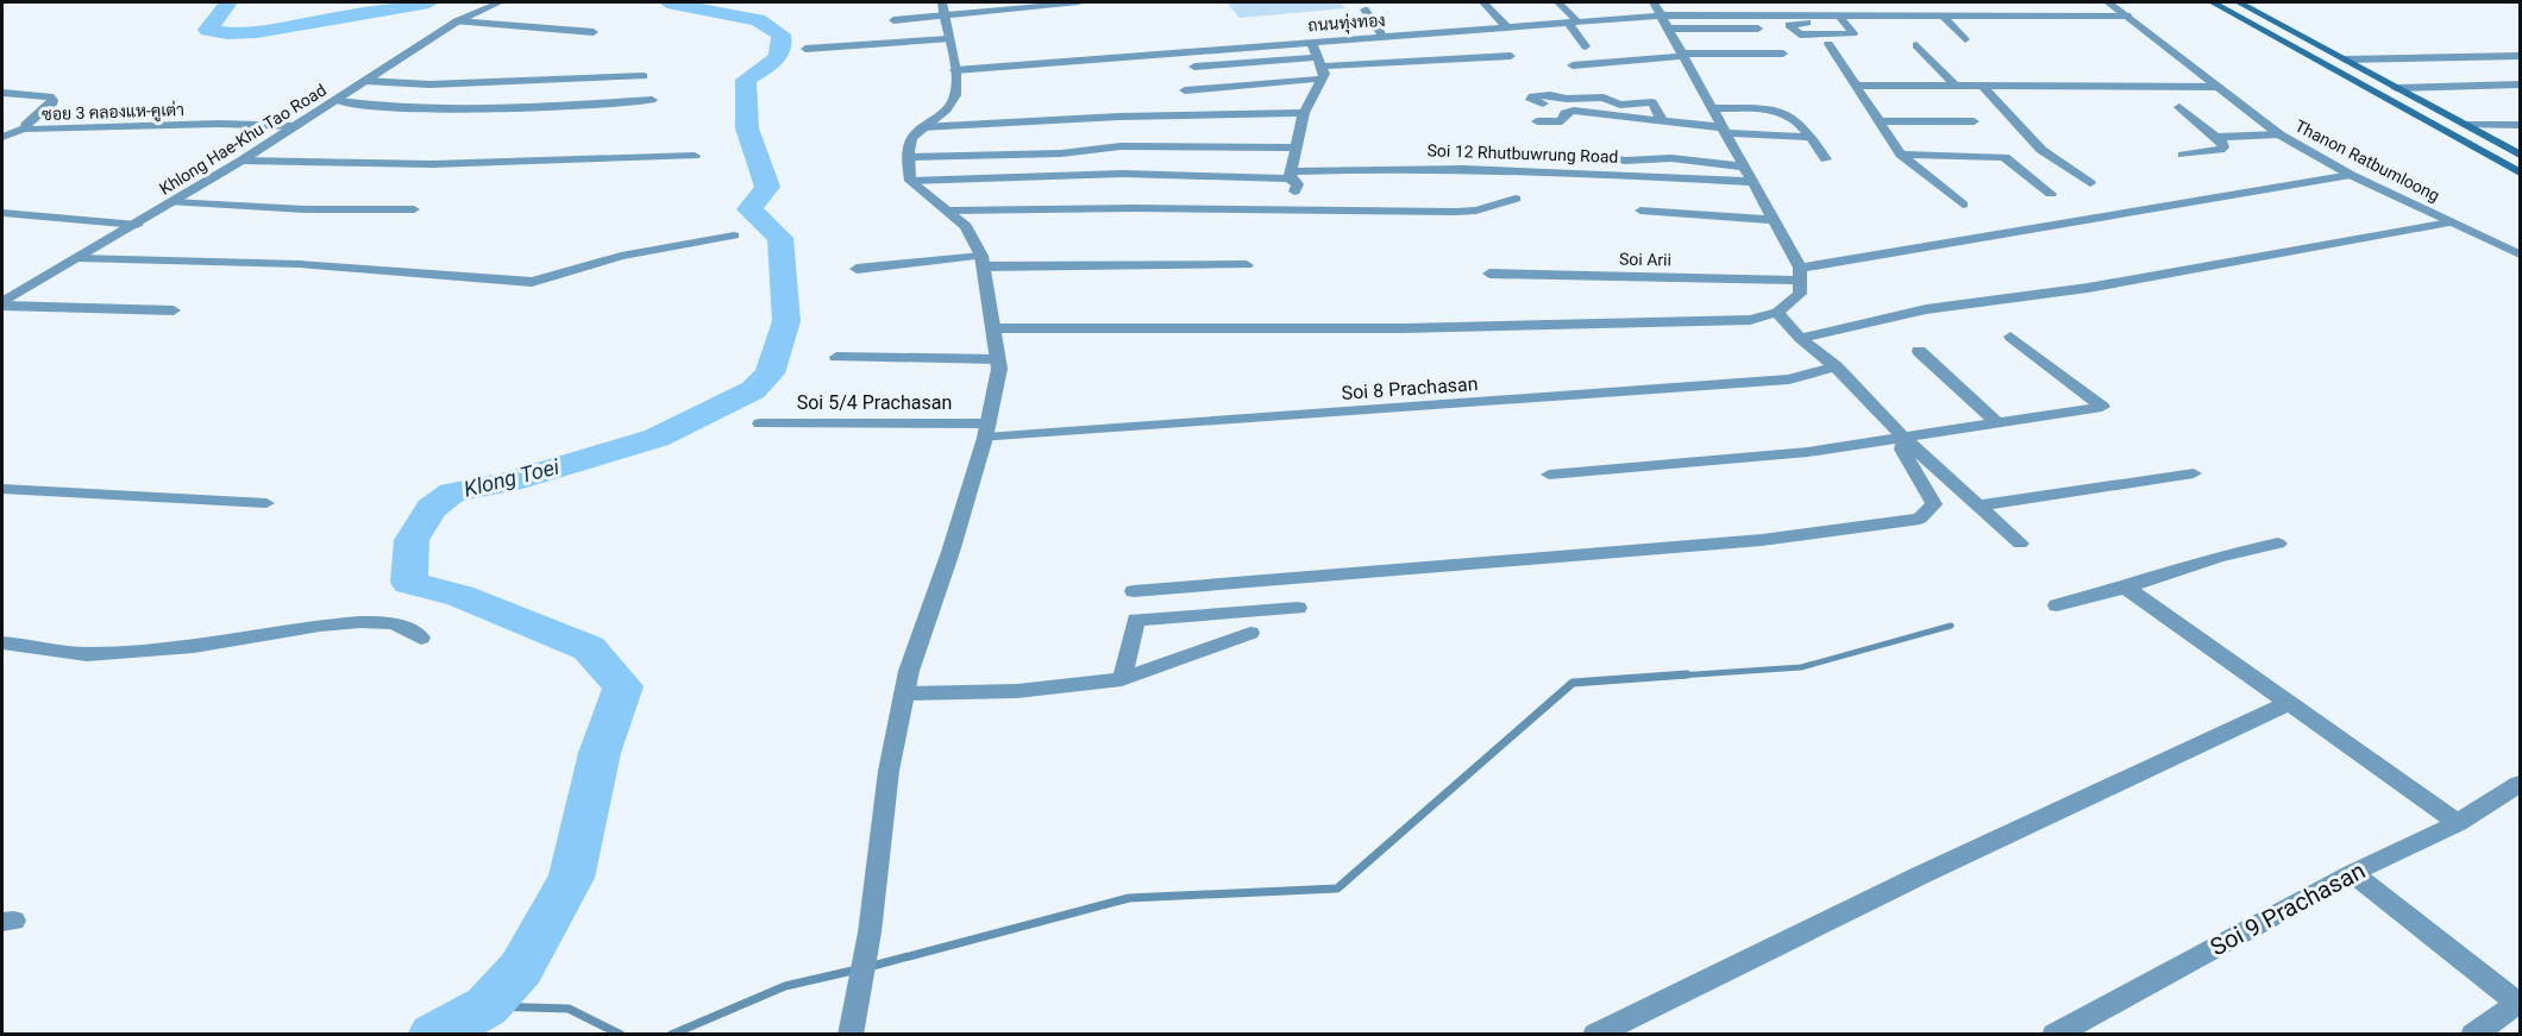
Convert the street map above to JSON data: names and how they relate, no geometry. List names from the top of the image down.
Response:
{
  "streets": {
    "street": [
      "ถนนทุ่งทอง",
      "ซอย 3 คลองแห-คูเต่า",
      "Khlong Hae-Khu Tao Road",
      "Soi 12 Rhutbuwrung Road",
      "Thanon Ratbumloong",
      "Soi Arii",
      "Soi 8 Prachasan",
      "Soi 5/4 Prachasan",
      "Soi 9 Prachasan"
    ]
  },
  "crossings": [
    ["ถนนทุ่งทอง", "Thanon Ratbumloong"],
    ["ซอย 3 คลองแห-คูเต่า", "Khlong Hae-Khu Tao Road"],
    ["Thanon Ratbumloong", "Soi Arii"],
    ["Soi 8 Prachasan", "Soi 5/4 Prachasan"]
  ],
  "water": ["Klong Toei"]
}
